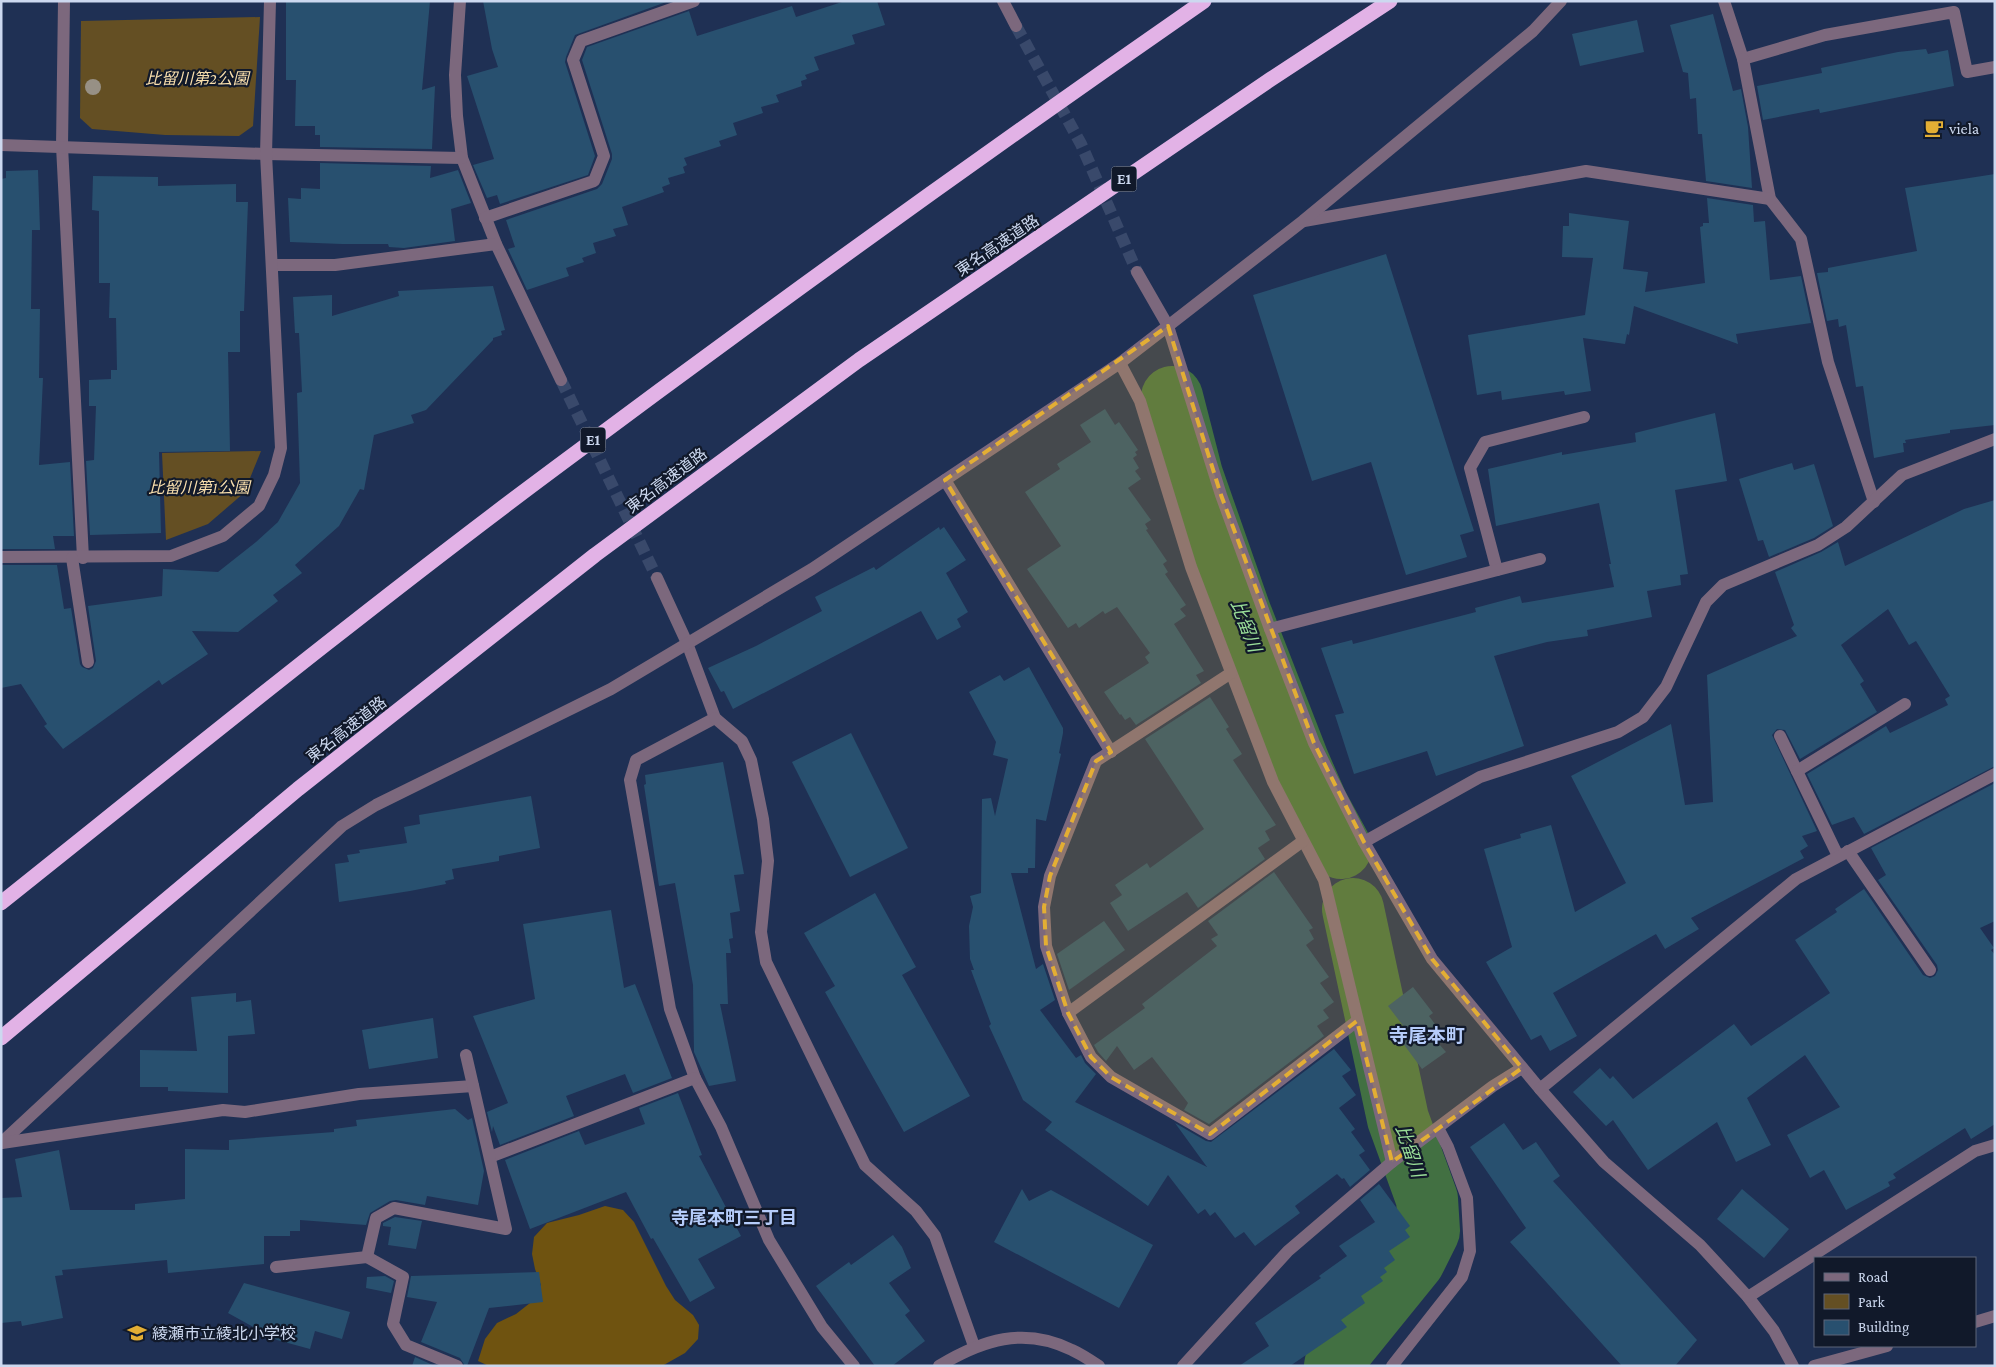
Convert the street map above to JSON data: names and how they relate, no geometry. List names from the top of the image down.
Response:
{
  "streets": {
    "highway": ["E1", "東名高速道路"]
  },
  "districts": ["寺尾本町", "寺尾本町三丁目"],
  "water": ["比留川"],
  "parks": ["比留川第2公園", "比留川第1公園"],
  "places": {
    "cafe": ["viela"],
    "school or university": ["綾瀬市立綾北小学校"]
  },
  "legend": ["Road", "Park", "Building"]
}
